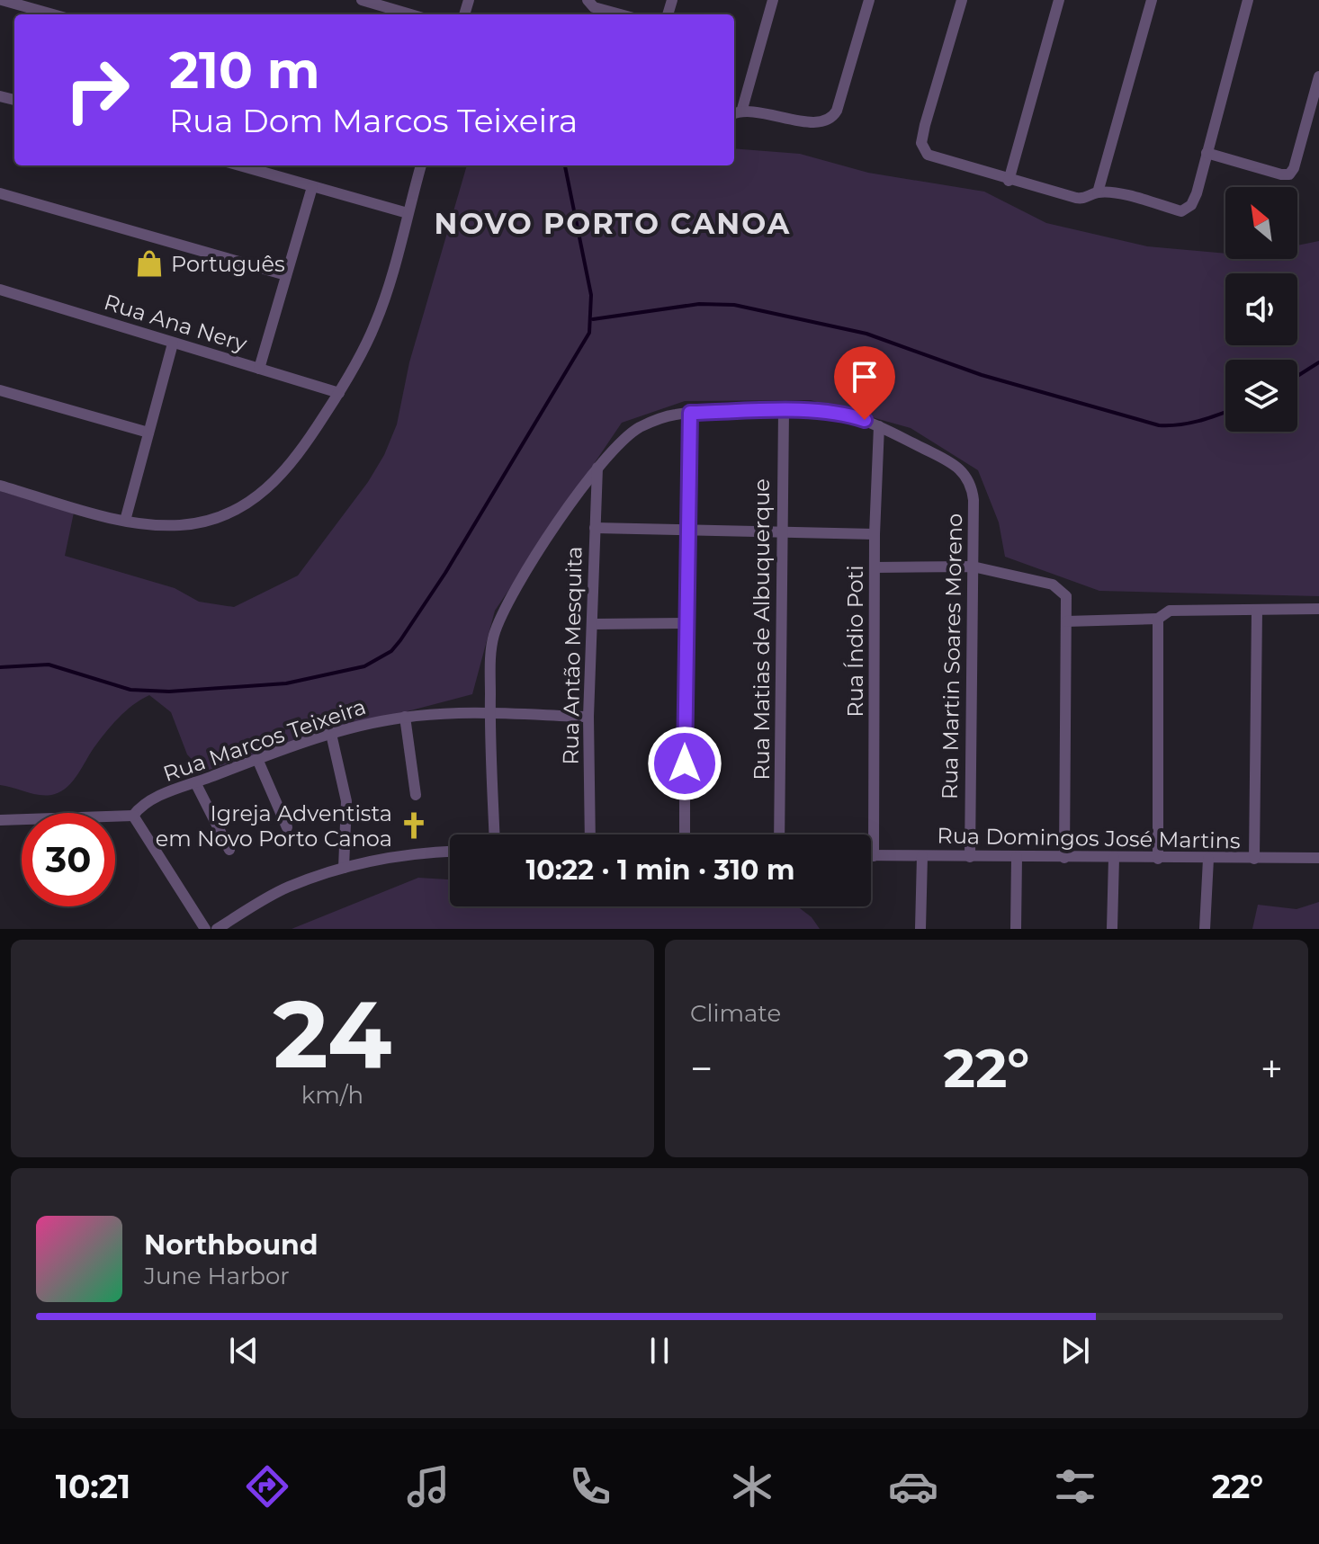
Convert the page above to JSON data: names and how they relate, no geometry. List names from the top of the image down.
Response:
{
  "streets": {
    "street": [
      "Rua Ana Nery",
      "Rua Matias de Albuquerque",
      "Rua Índio Poti",
      "Rua Antão Mesquita",
      "Rua Martin Soares Moreno",
      "Rua Marcos Teixeira",
      "Rua Domingos José Martins"
    ]
  },
  "crossings": [
    ["Rua Índio Poti", "Rua Martin Soares Moreno"],
    ["Rua Índio Poti", "Rua Domingos José Martins"],
    ["Rua Antão Mesquita", "Rua Marcos Teixeira"],
    ["Rua Martin Soares Moreno", "Rua Domingos José Martins"]
  ],
  "districts": ["NOVO PORTO CANOA"],
  "places": {
    "shop": ["Português"],
    "church": ["Igreja Adventista em Novo Porto Canoa"]
  },
  "north": "top left",
  "page": {
    "turn": ["210 m", "Rua Dom Marcos Teixeira"],
    "limit": "30",
    "trip": "10:22 · 1 min · 310 m",
    "tile": [
      ["24", "km/h"],
      "Climate"
    ],
    "heat": ["−", "22°", "+"],
    "song": ["Northbound", "June Harbor"],
    "tabs": ["10:21", "22°"]
  }
}
